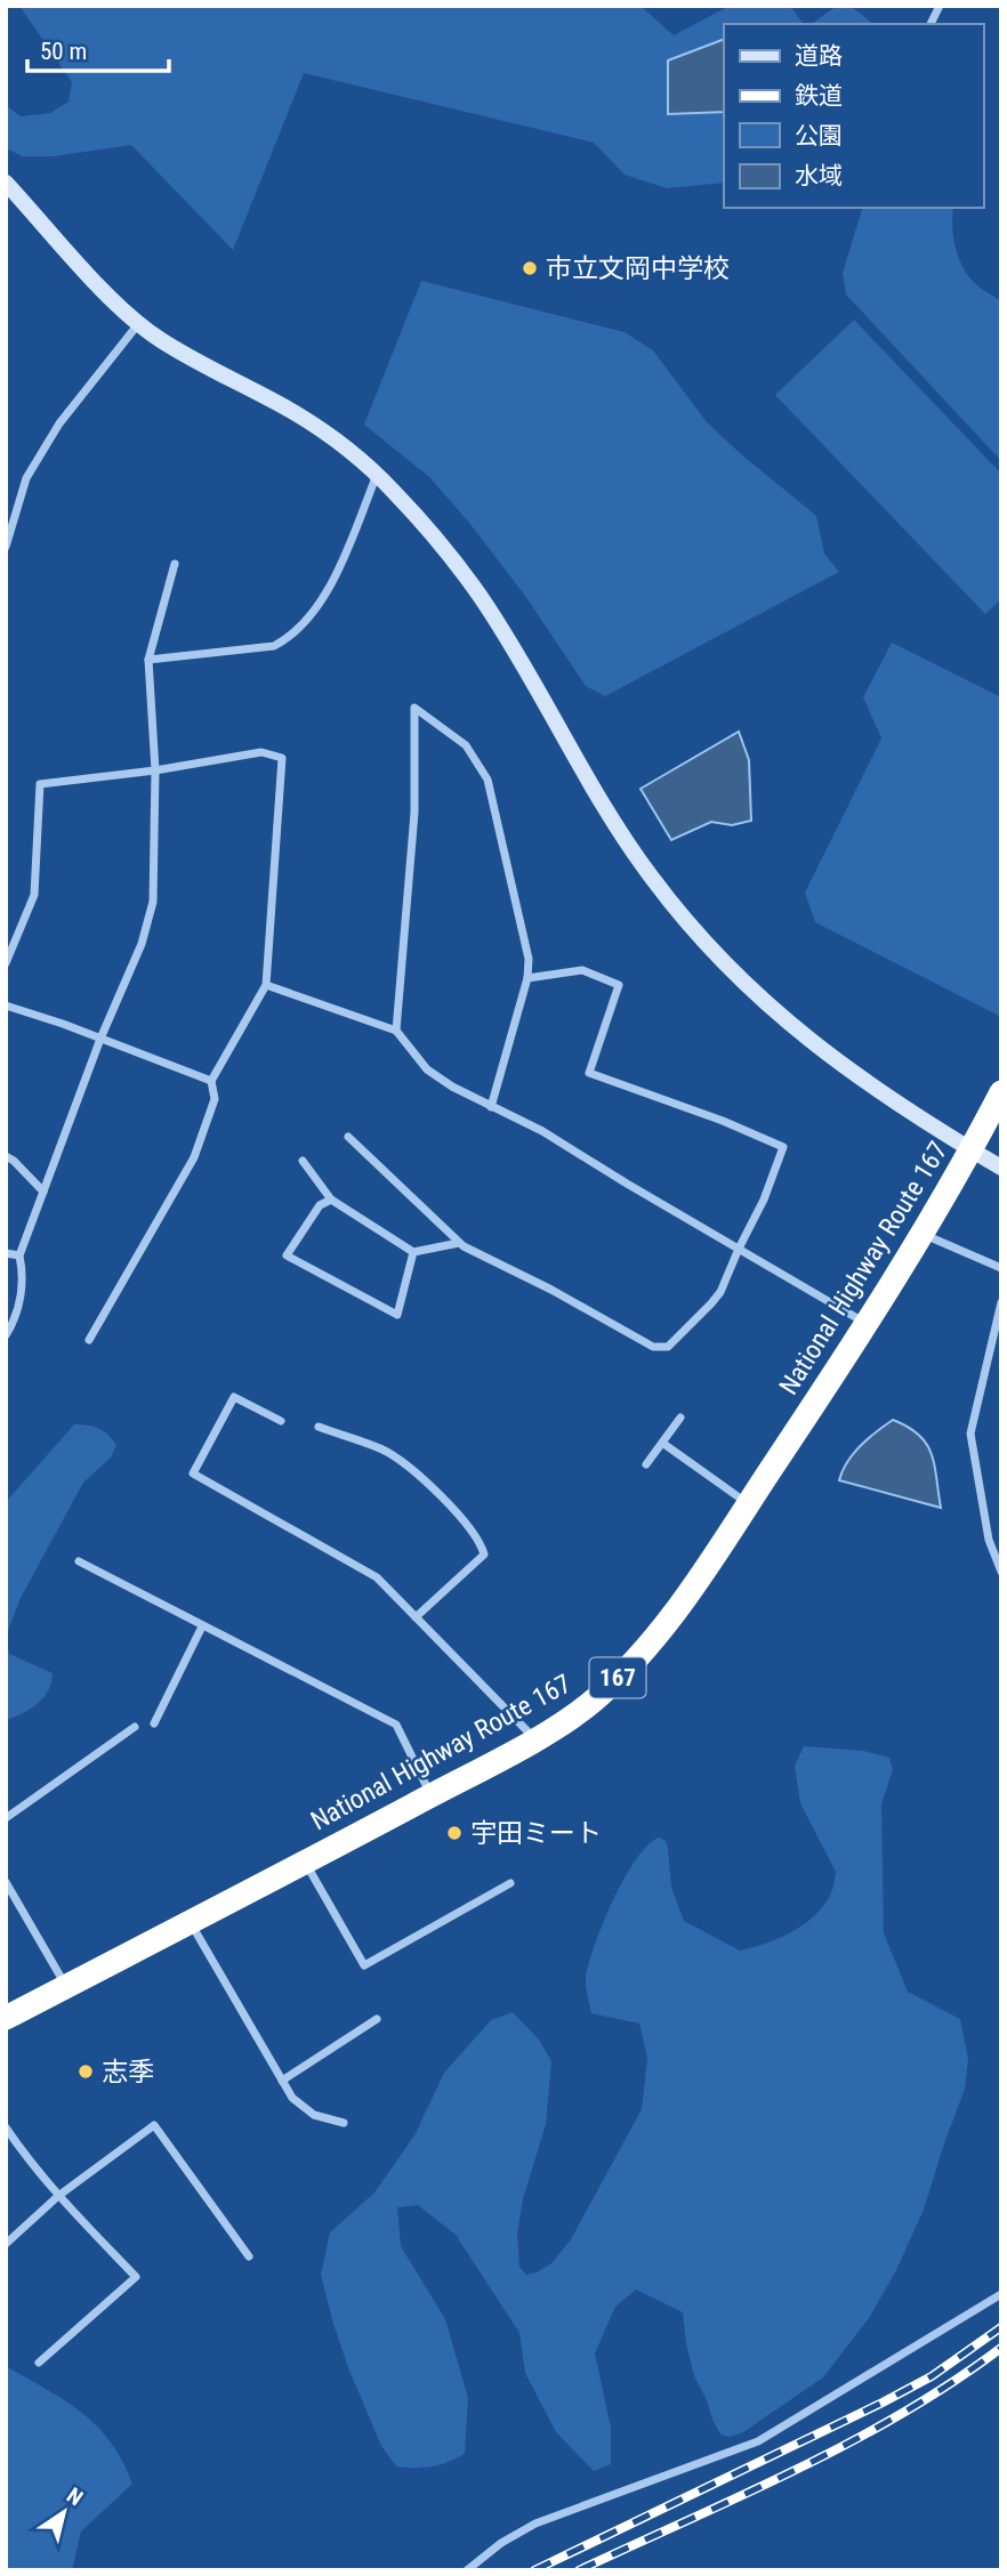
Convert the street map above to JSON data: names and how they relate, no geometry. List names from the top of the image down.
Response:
{
  "streets": {
    "highway": ["National Highway Route 167", "167"]
  },
  "places": ["市立文岡中学校", "宇田ミート", "志季"],
  "legend": [
    "道路",
    "鉄道",
    "公園",
    "水域"
  ],
  "scale_bar": "50 m",
  "north": "top right"
}
